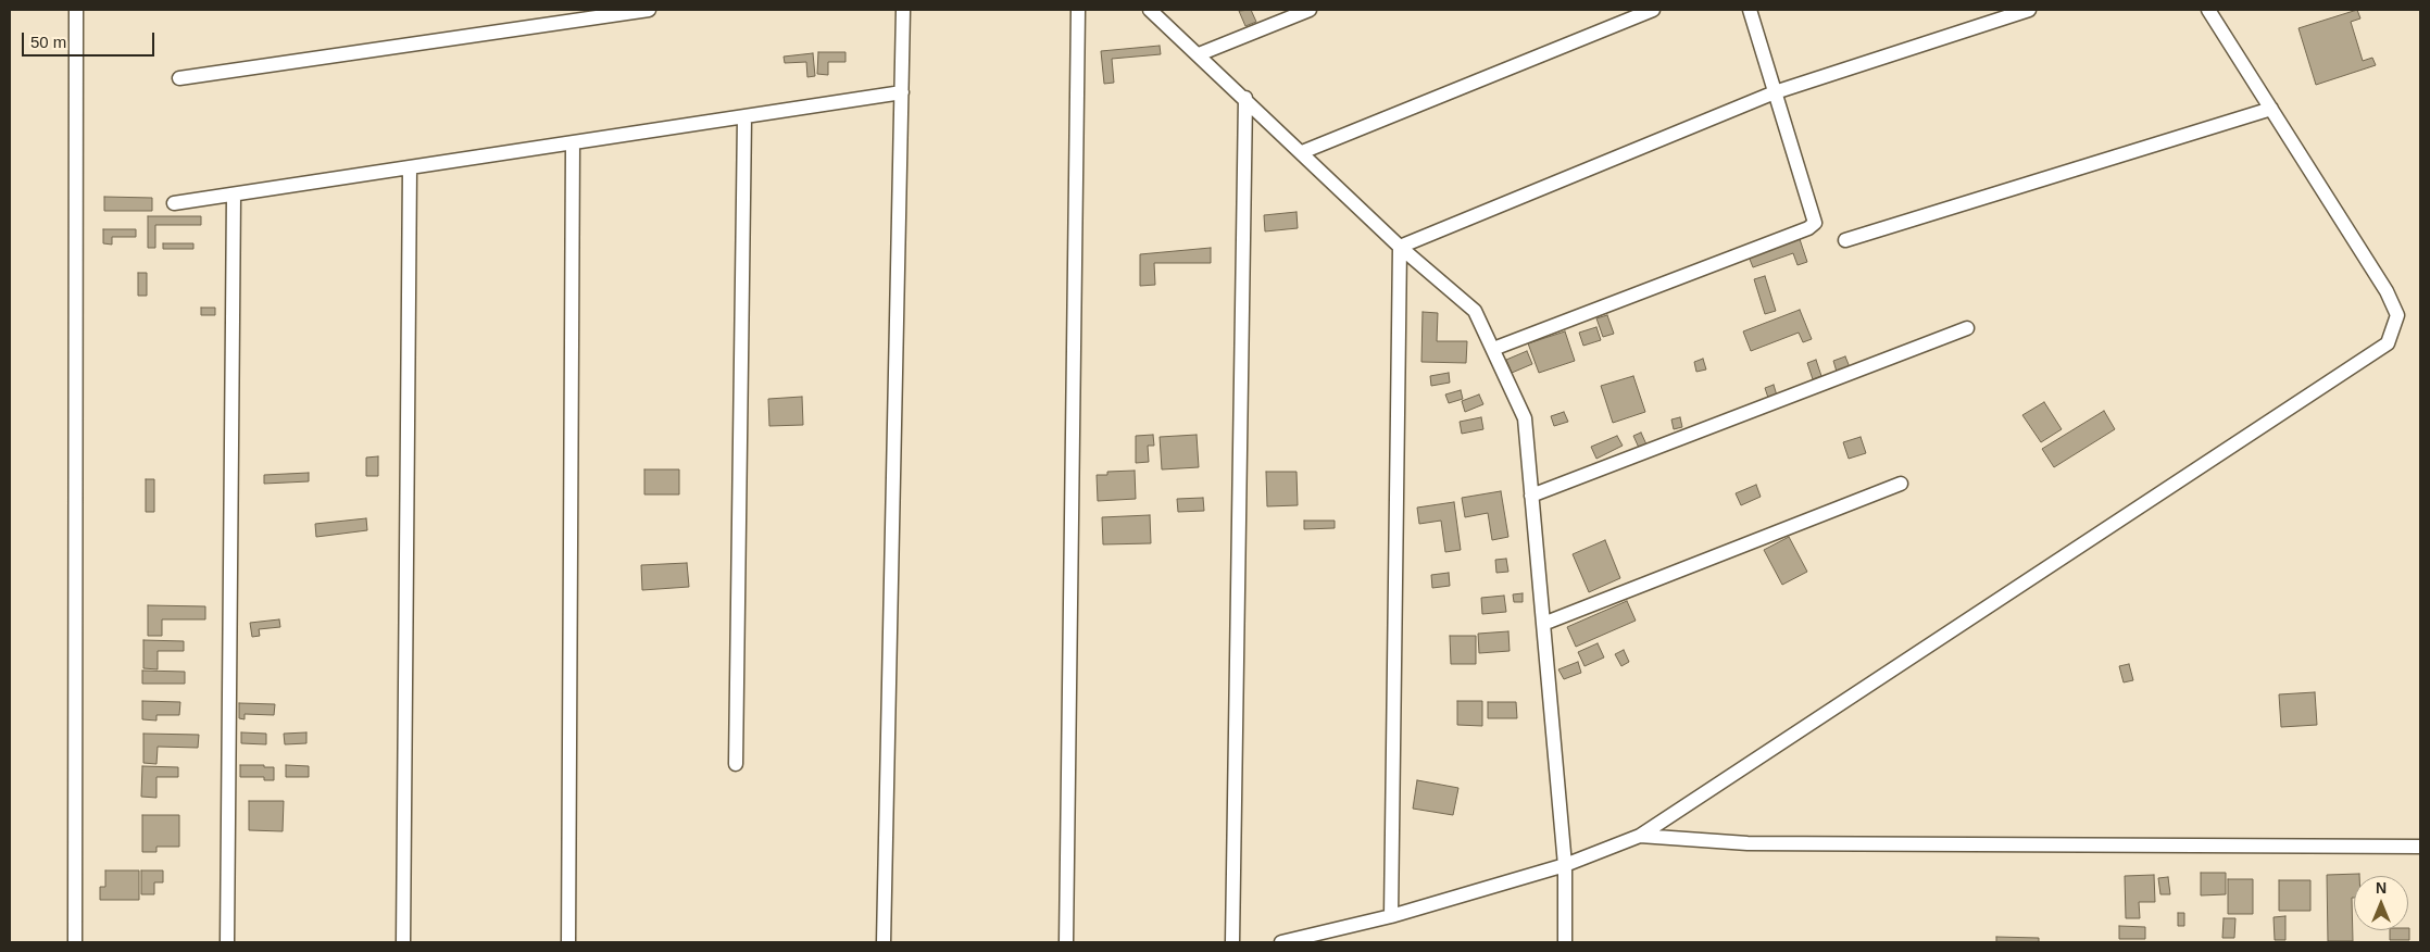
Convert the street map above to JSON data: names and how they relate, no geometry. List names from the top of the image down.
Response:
{
  "scale_bar": "50 m",
  "north": "top"
}
